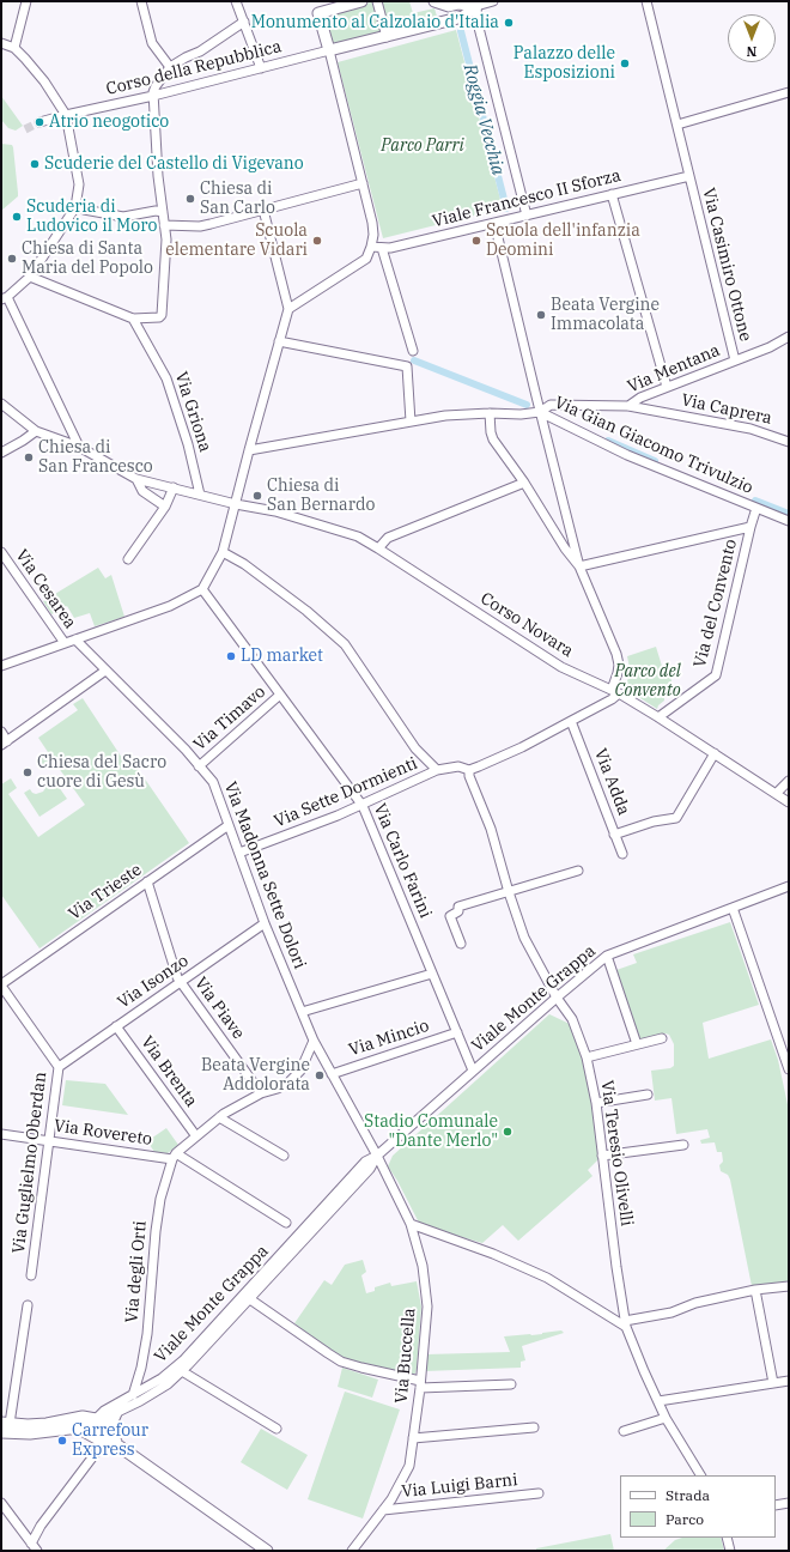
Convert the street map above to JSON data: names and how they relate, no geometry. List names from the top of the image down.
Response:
{
  "streets": {
    "street": [
      "Corso della Repubblica",
      "Viale Francesco II Sforza",
      "Via Casimiro Ottone",
      "Via Mentana",
      "Via Caprera",
      "Via Griona",
      "Via Gian Giacomo Trivulzio",
      "Via Cesarea",
      "Via del Convento",
      "Corso Novara",
      "Via Timavo",
      "Via Adda",
      "Via Sette Dormienti",
      "Via Carlo Farini",
      "Via Madonna Sette Dolori",
      "Via Trieste",
      "Via Isonzo",
      "Viale Monte Grappa",
      "Via Piave",
      "Via Mincio",
      "Via Brenta",
      "Via Rovereto",
      "Via Teresio Olivelli",
      "Via Guglielmo Oberdan",
      "Via degli Orti",
      "Via Buccella",
      "Via Luigi Barni"
    ]
  },
  "crossings": [
    ["Viale Francesco II Sforza", "Via Casimiro Ottone"],
    ["Via Casimiro Ottone", "Via Mentana"],
    ["Via Mentana", "Via Caprera"],
    ["Via Mentana", "Via Gian Giacomo Trivulzio"],
    ["Via Griona", "Corso Novara"],
    ["Via Gian Giacomo Trivulzio", "Via del Convento"],
    ["Via del Convento", "Corso Novara"],
    ["Via Timavo", "Via Carlo Farini"],
    ["Via Timavo", "Via Madonna Sette Dolori"],
    ["Via Sette Dormienti", "Via Carlo Farini"],
    ["Via Sette Dormienti", "Via Madonna Sette Dolori"],
    ["Via Sette Dormienti", "Via Teresio Olivelli"],
    ["Via Carlo Farini", "Viale Monte Grappa"],
    ["Via Carlo Farini", "Via Mincio"],
    ["Via Madonna Sette Dolori", "Via Trieste"],
    ["Via Madonna Sette Dolori", "Via Isonzo"],
    ["Via Madonna Sette Dolori", "Viale Monte Grappa"],
    ["Via Madonna Sette Dolori", "Via Mincio"],
    ["Via Madonna Sette Dolori", "Via Buccella"],
    ["Via Trieste", "Via Piave"],
    ["Via Trieste", "Via Guglielmo Oberdan"],
    ["Via Isonzo", "Via Piave"],
    ["Via Isonzo", "Via Brenta"],
    ["Via Isonzo", "Via Guglielmo Oberdan"],
    ["Viale Monte Grappa", "Via Teresio Olivelli"],
    ["Viale Monte Grappa", "Via degli Orti"],
    ["Viale Monte Grappa", "Via Buccella"],
    ["Via Rovereto", "Via Guglielmo Oberdan"],
    ["Via Rovereto", "Via degli Orti"],
    ["Via Buccella", "Via Luigi Barni"]
  ],
  "water": ["Roggia Vecchia"],
  "parks": ["Parco Parri", "Parco del Convento"],
  "places": [
    "Monumento al Calzolaio d'Italia",
    "Palazzo delle Esposizioni",
    "Atrio neogotico",
    "Scuderie del Castello di Vigevano",
    "Chiesa di San Carlo",
    "Scuderia di Ludovico il Moro",
    "Scuola elementare Vidari",
    "Scuola dell'infanzia Deomini",
    "Chiesa di Santa Maria del Popolo",
    "Beata Vergine Immacolata",
    "Chiesa di San Francesco",
    "Chiesa di San Bernardo",
    "LD market",
    "Chiesa del Sacro cuore di Gesù",
    "Beata Vergine Addolorata",
    "Stadio Comunale \"Dante Merlo\"",
    "Carrefour Express"
  ],
  "legend": ["Strada", "Parco"],
  "north": "bottom"
}
